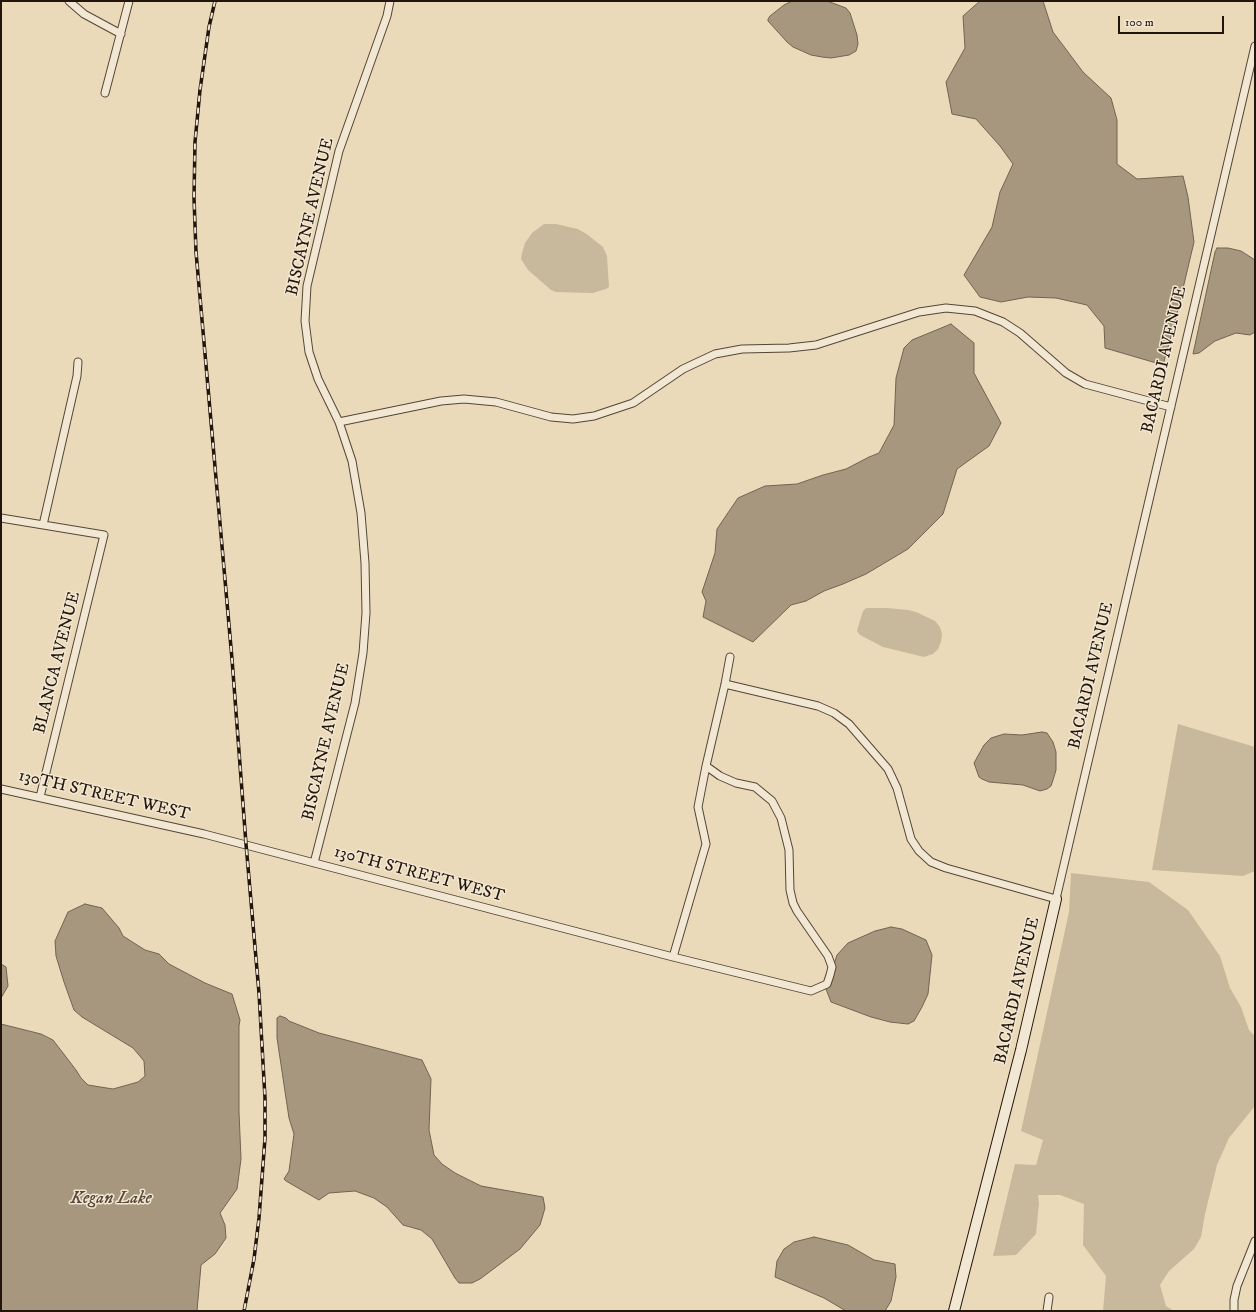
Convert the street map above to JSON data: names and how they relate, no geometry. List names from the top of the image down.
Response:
{
  "streets": {
    "street": [
      "BISCAYNE AVENUE",
      "BACARDI AVENUE",
      "BLANCA AVENUE",
      "130TH STREET WEST"
    ]
  },
  "crossings": [
    ["BISCAYNE AVENUE", "130TH STREET WEST"],
    ["BLANCA AVENUE", "130TH STREET WEST"]
  ],
  "water": ["Kegan Lake"],
  "scale_bar": "100 m"
}
